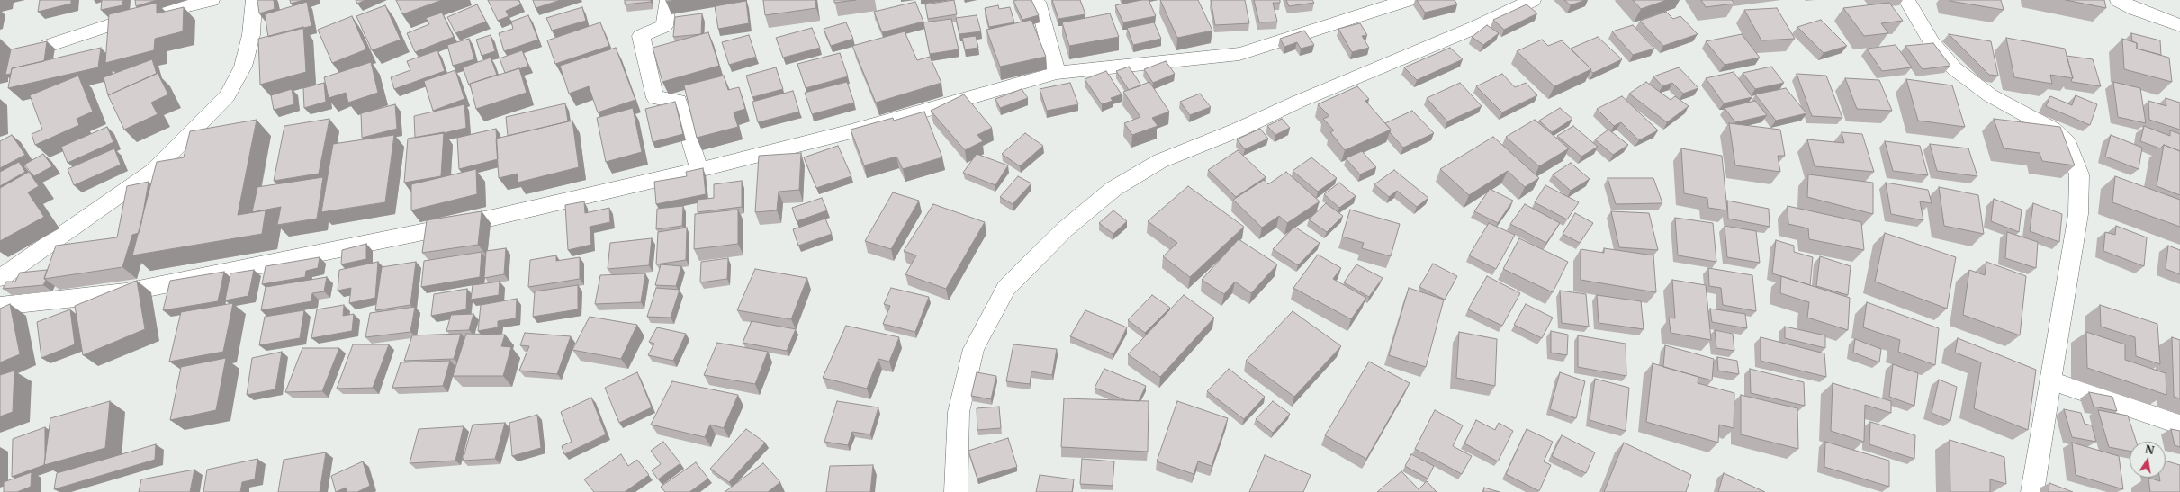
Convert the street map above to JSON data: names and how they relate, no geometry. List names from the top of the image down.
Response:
{
  "north": "top"
}
